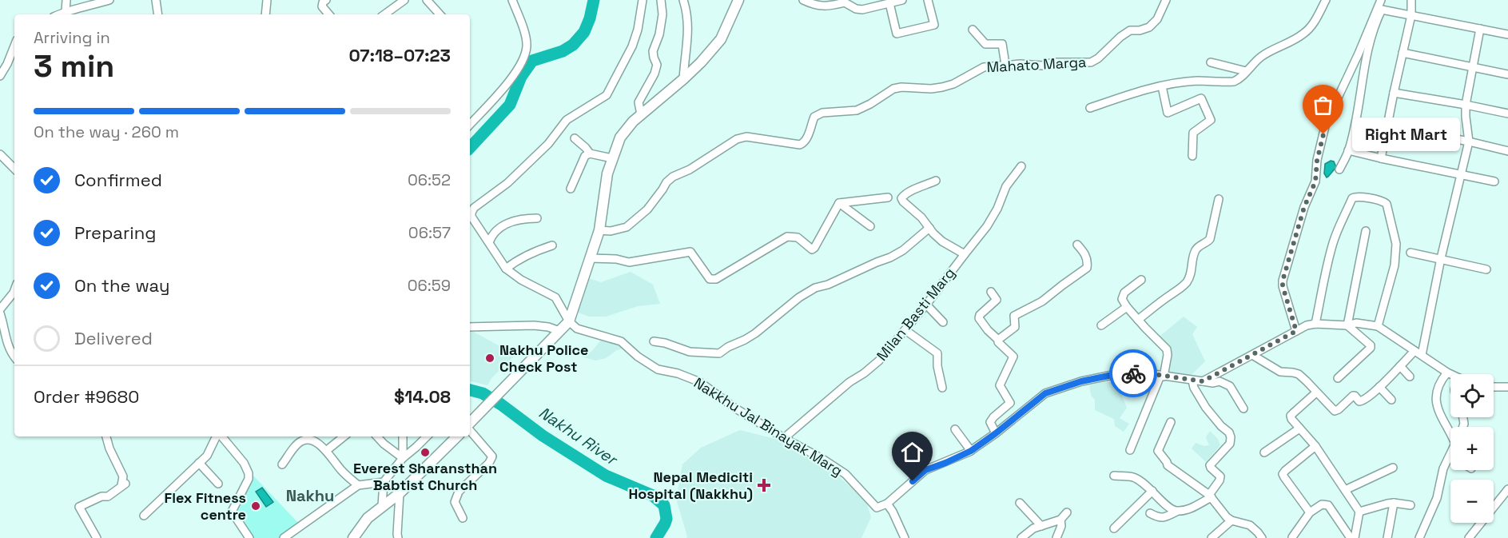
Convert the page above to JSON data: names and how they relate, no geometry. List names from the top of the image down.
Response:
{
  "streets": {
    "street": ["Mahato Marga", "Milan Basti Marg", "Nakkhu Jal Binayak Marg"]
  },
  "crossings": [
    ["Milan Basti Marg", "Nakkhu Jal Binayak Marg"]
  ],
  "districts": ["Nakhu"],
  "water": ["Nakhu River"],
  "places": {
    "other": [
      "Right Mart",
      "Nakhu Police Check Post",
      "Everest Sharansthan Babtist Church",
      "Flex Fitness centre"
    ],
    "health": ["Nepal Mediciti Hospital (Nakkhu)"]
  },
  "page": {
    "heading": ["3 min", "Arriving in", "07:18–07:23"],
    "panel": ["Order #9680", "$14.08"],
    "bar": "On the way · 260 m",
    "bubble": "Right Mart",
    "list": [
      ["Confirmed", "06:52"],
      ["Preparing", "06:57"],
      ["On the way", "06:59"],
      "Delivered"
    ],
    "map_buttons": ["+", "−"]
  }
}
